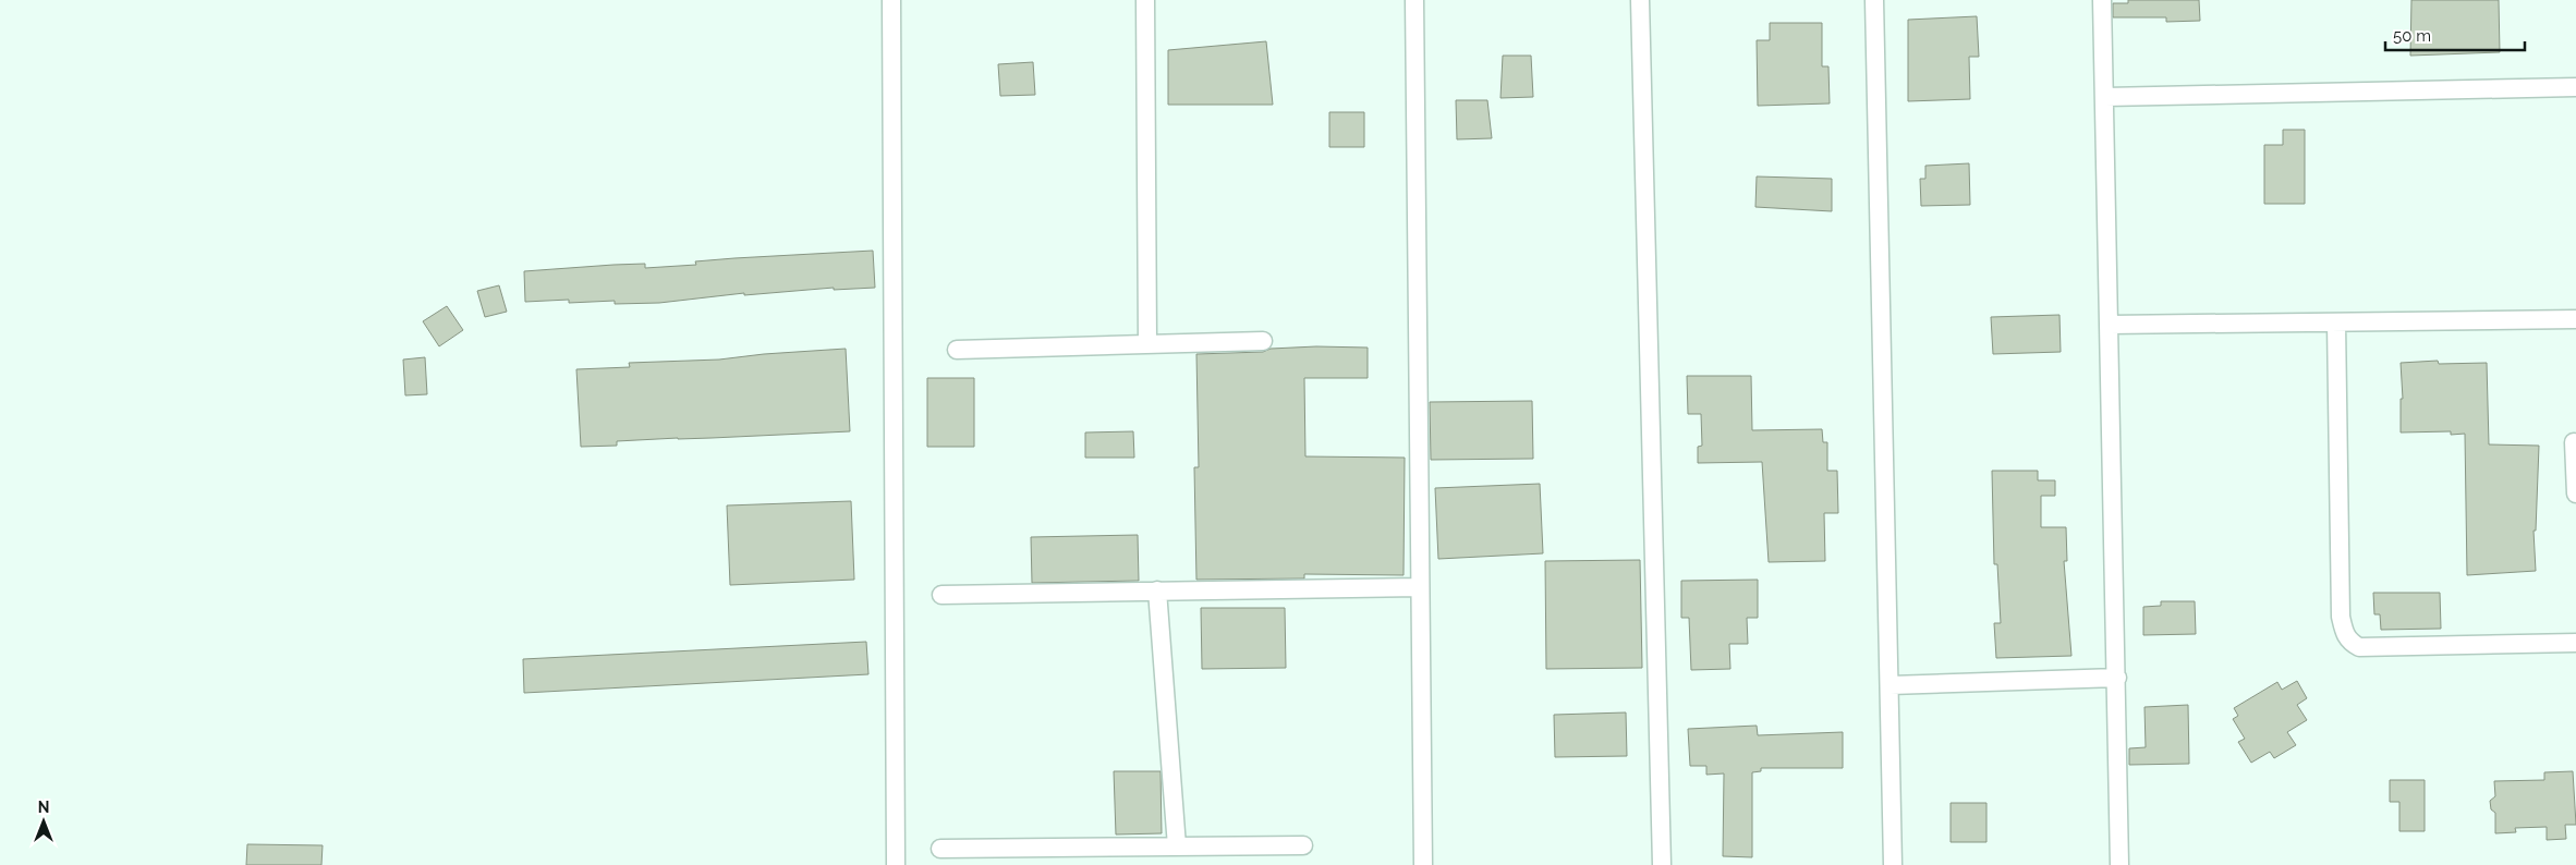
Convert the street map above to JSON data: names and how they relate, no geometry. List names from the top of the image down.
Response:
{
  "scale_bar": "50 m",
  "north": "top"
}
